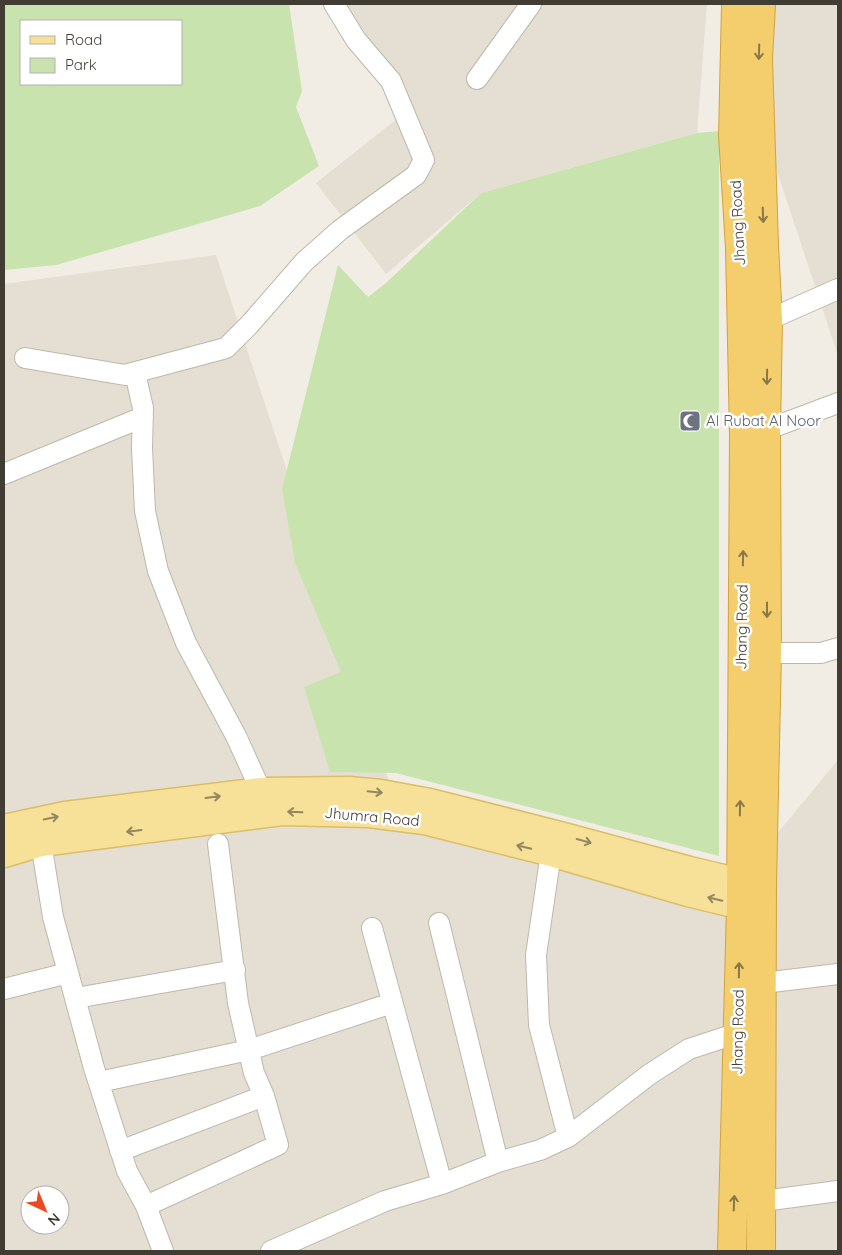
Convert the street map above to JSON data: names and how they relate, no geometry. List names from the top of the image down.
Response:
{
  "streets": {
    "highway": ["Jhang Road"],
    "main road": ["Jhumra Road"]
  },
  "crossings": [
    ["Jhang Road", "Jhumra Road"]
  ],
  "places": {
    "mosque": ["Al Rubat Al Noor"]
  },
  "legend": ["Road", "Park"],
  "north": "bottom right"
}
